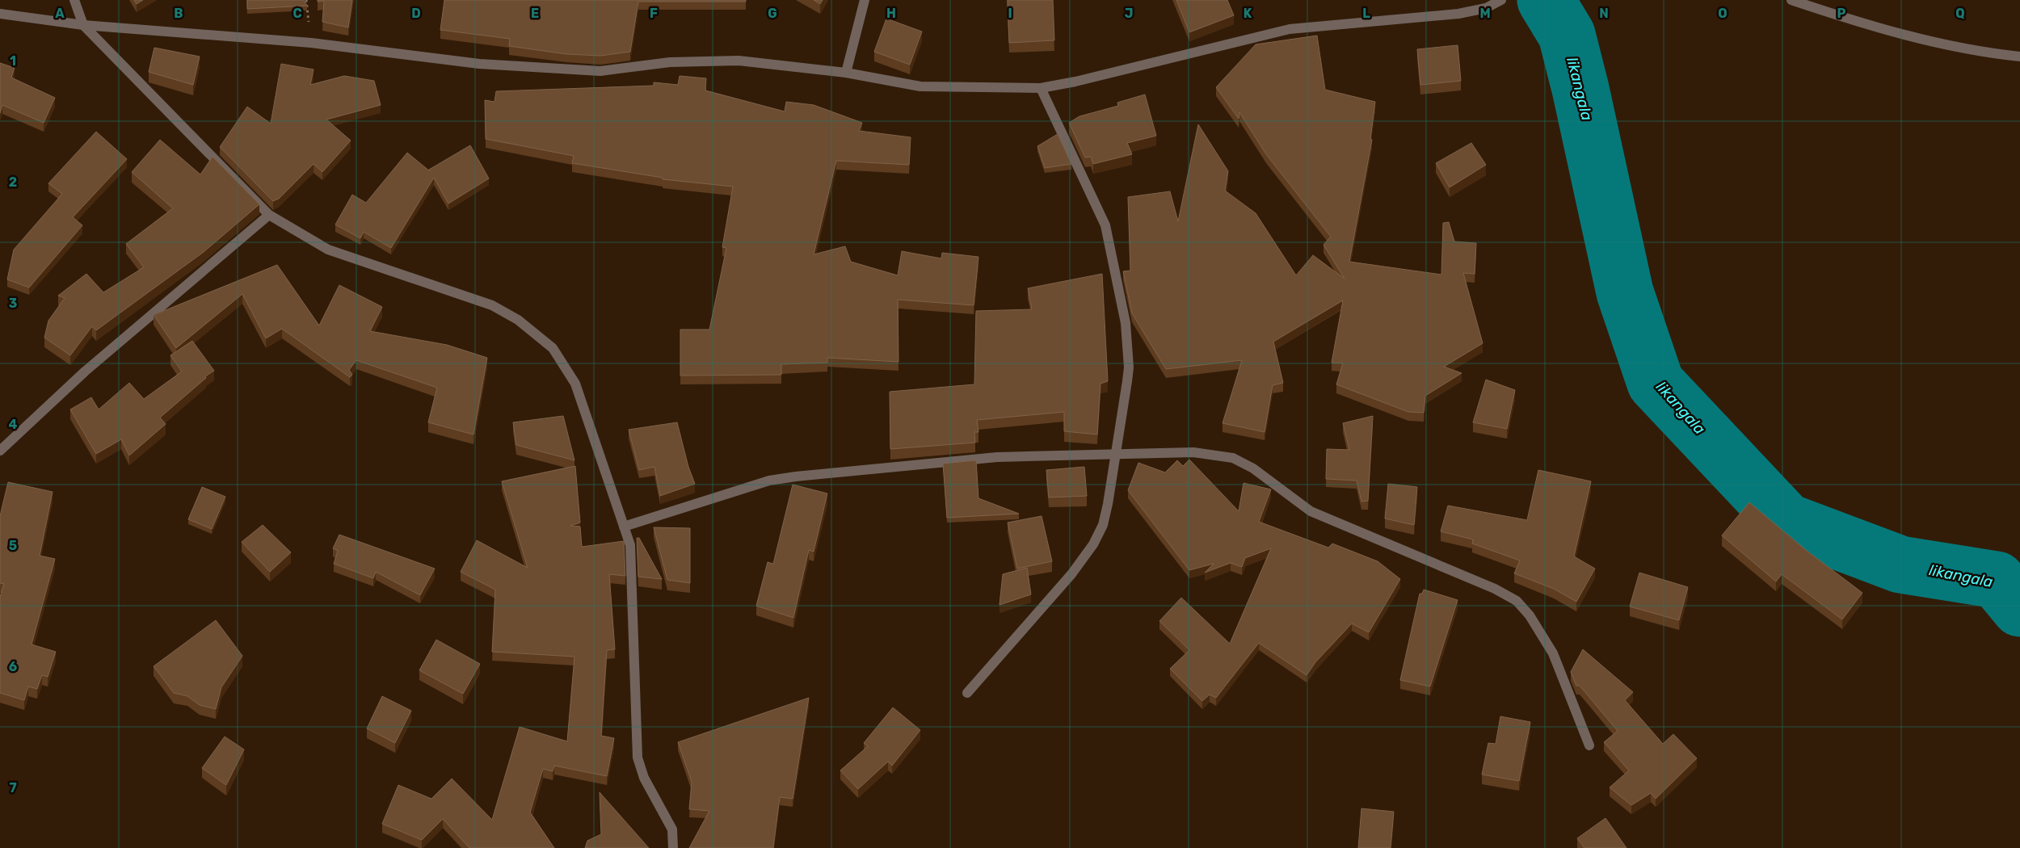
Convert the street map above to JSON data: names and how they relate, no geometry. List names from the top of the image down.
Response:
{
  "water": ["likangala"],
  "grid": {
    "columns": [
      "A",
      "B",
      "C",
      "D",
      "E",
      "F",
      "G",
      "H",
      "I",
      "J",
      "K",
      "L",
      "M",
      "N",
      "O",
      "P",
      "Q"
    ],
    "rows": [
      "1",
      "2",
      "3",
      "4",
      "5",
      "6",
      "7"
    ]
  }
}
